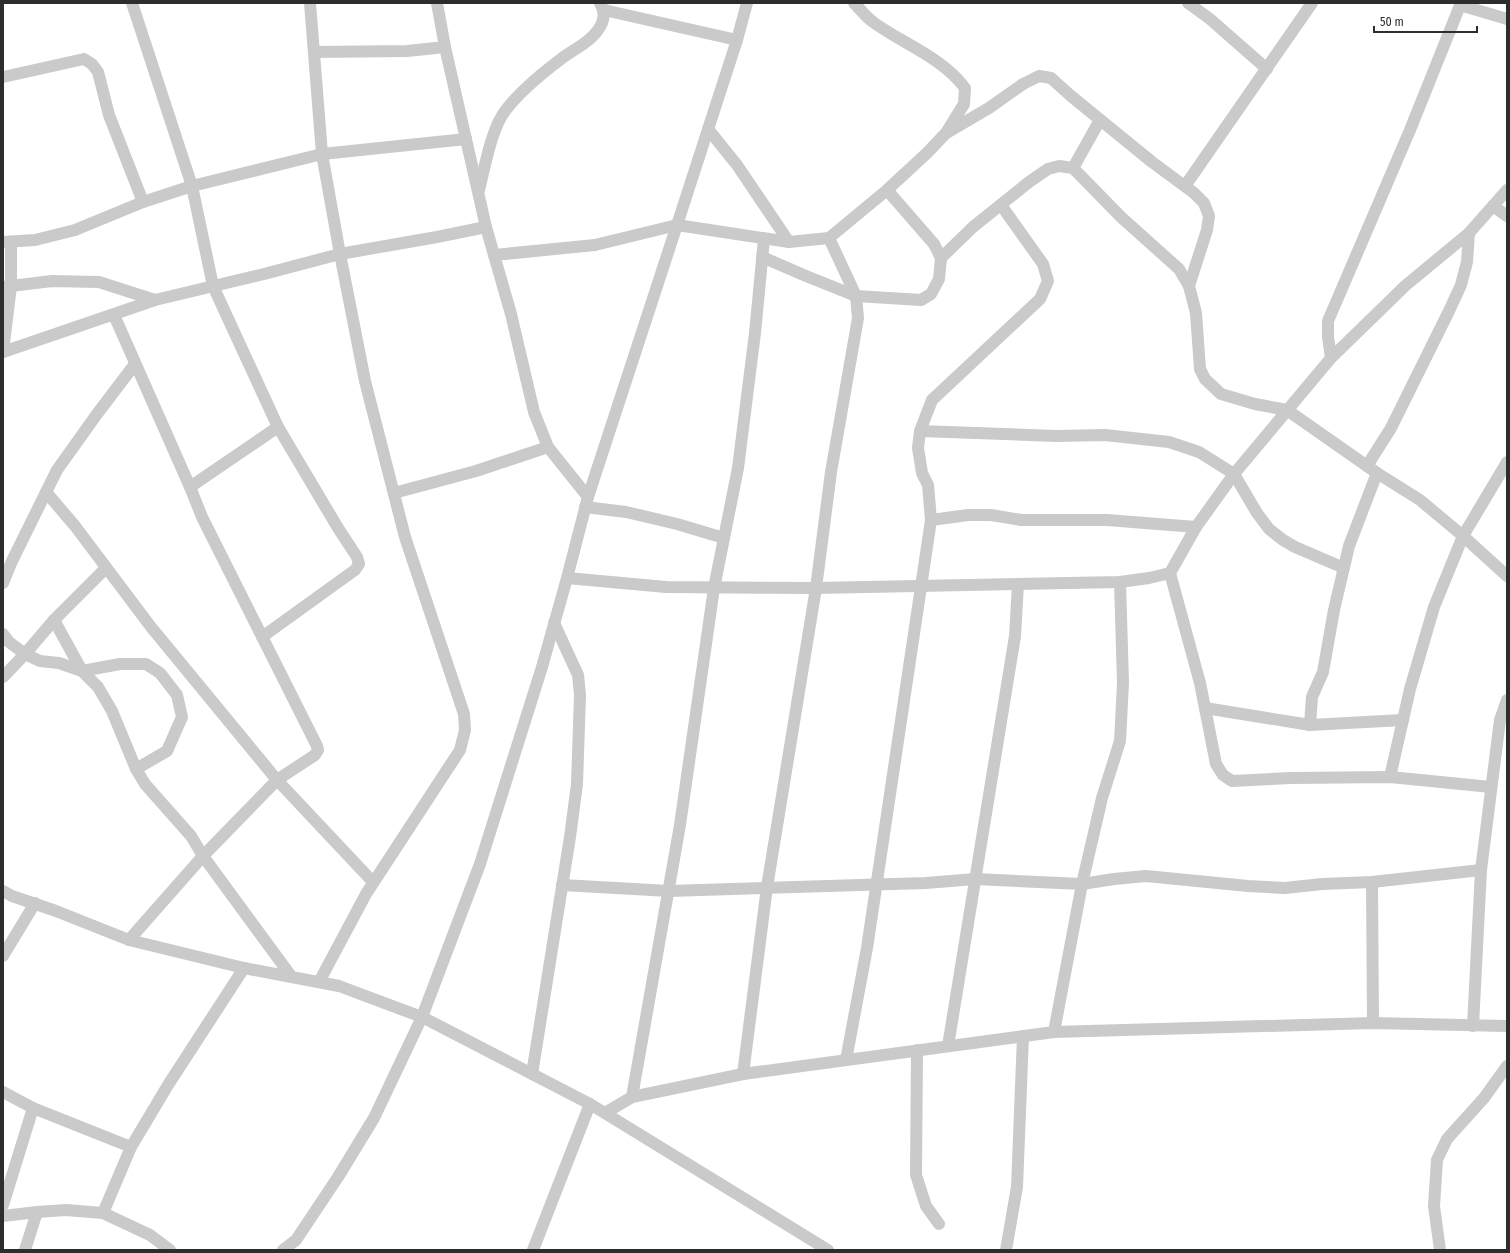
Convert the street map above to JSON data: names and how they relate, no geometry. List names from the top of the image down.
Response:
{
  "scale_bar": "50 m"
}
